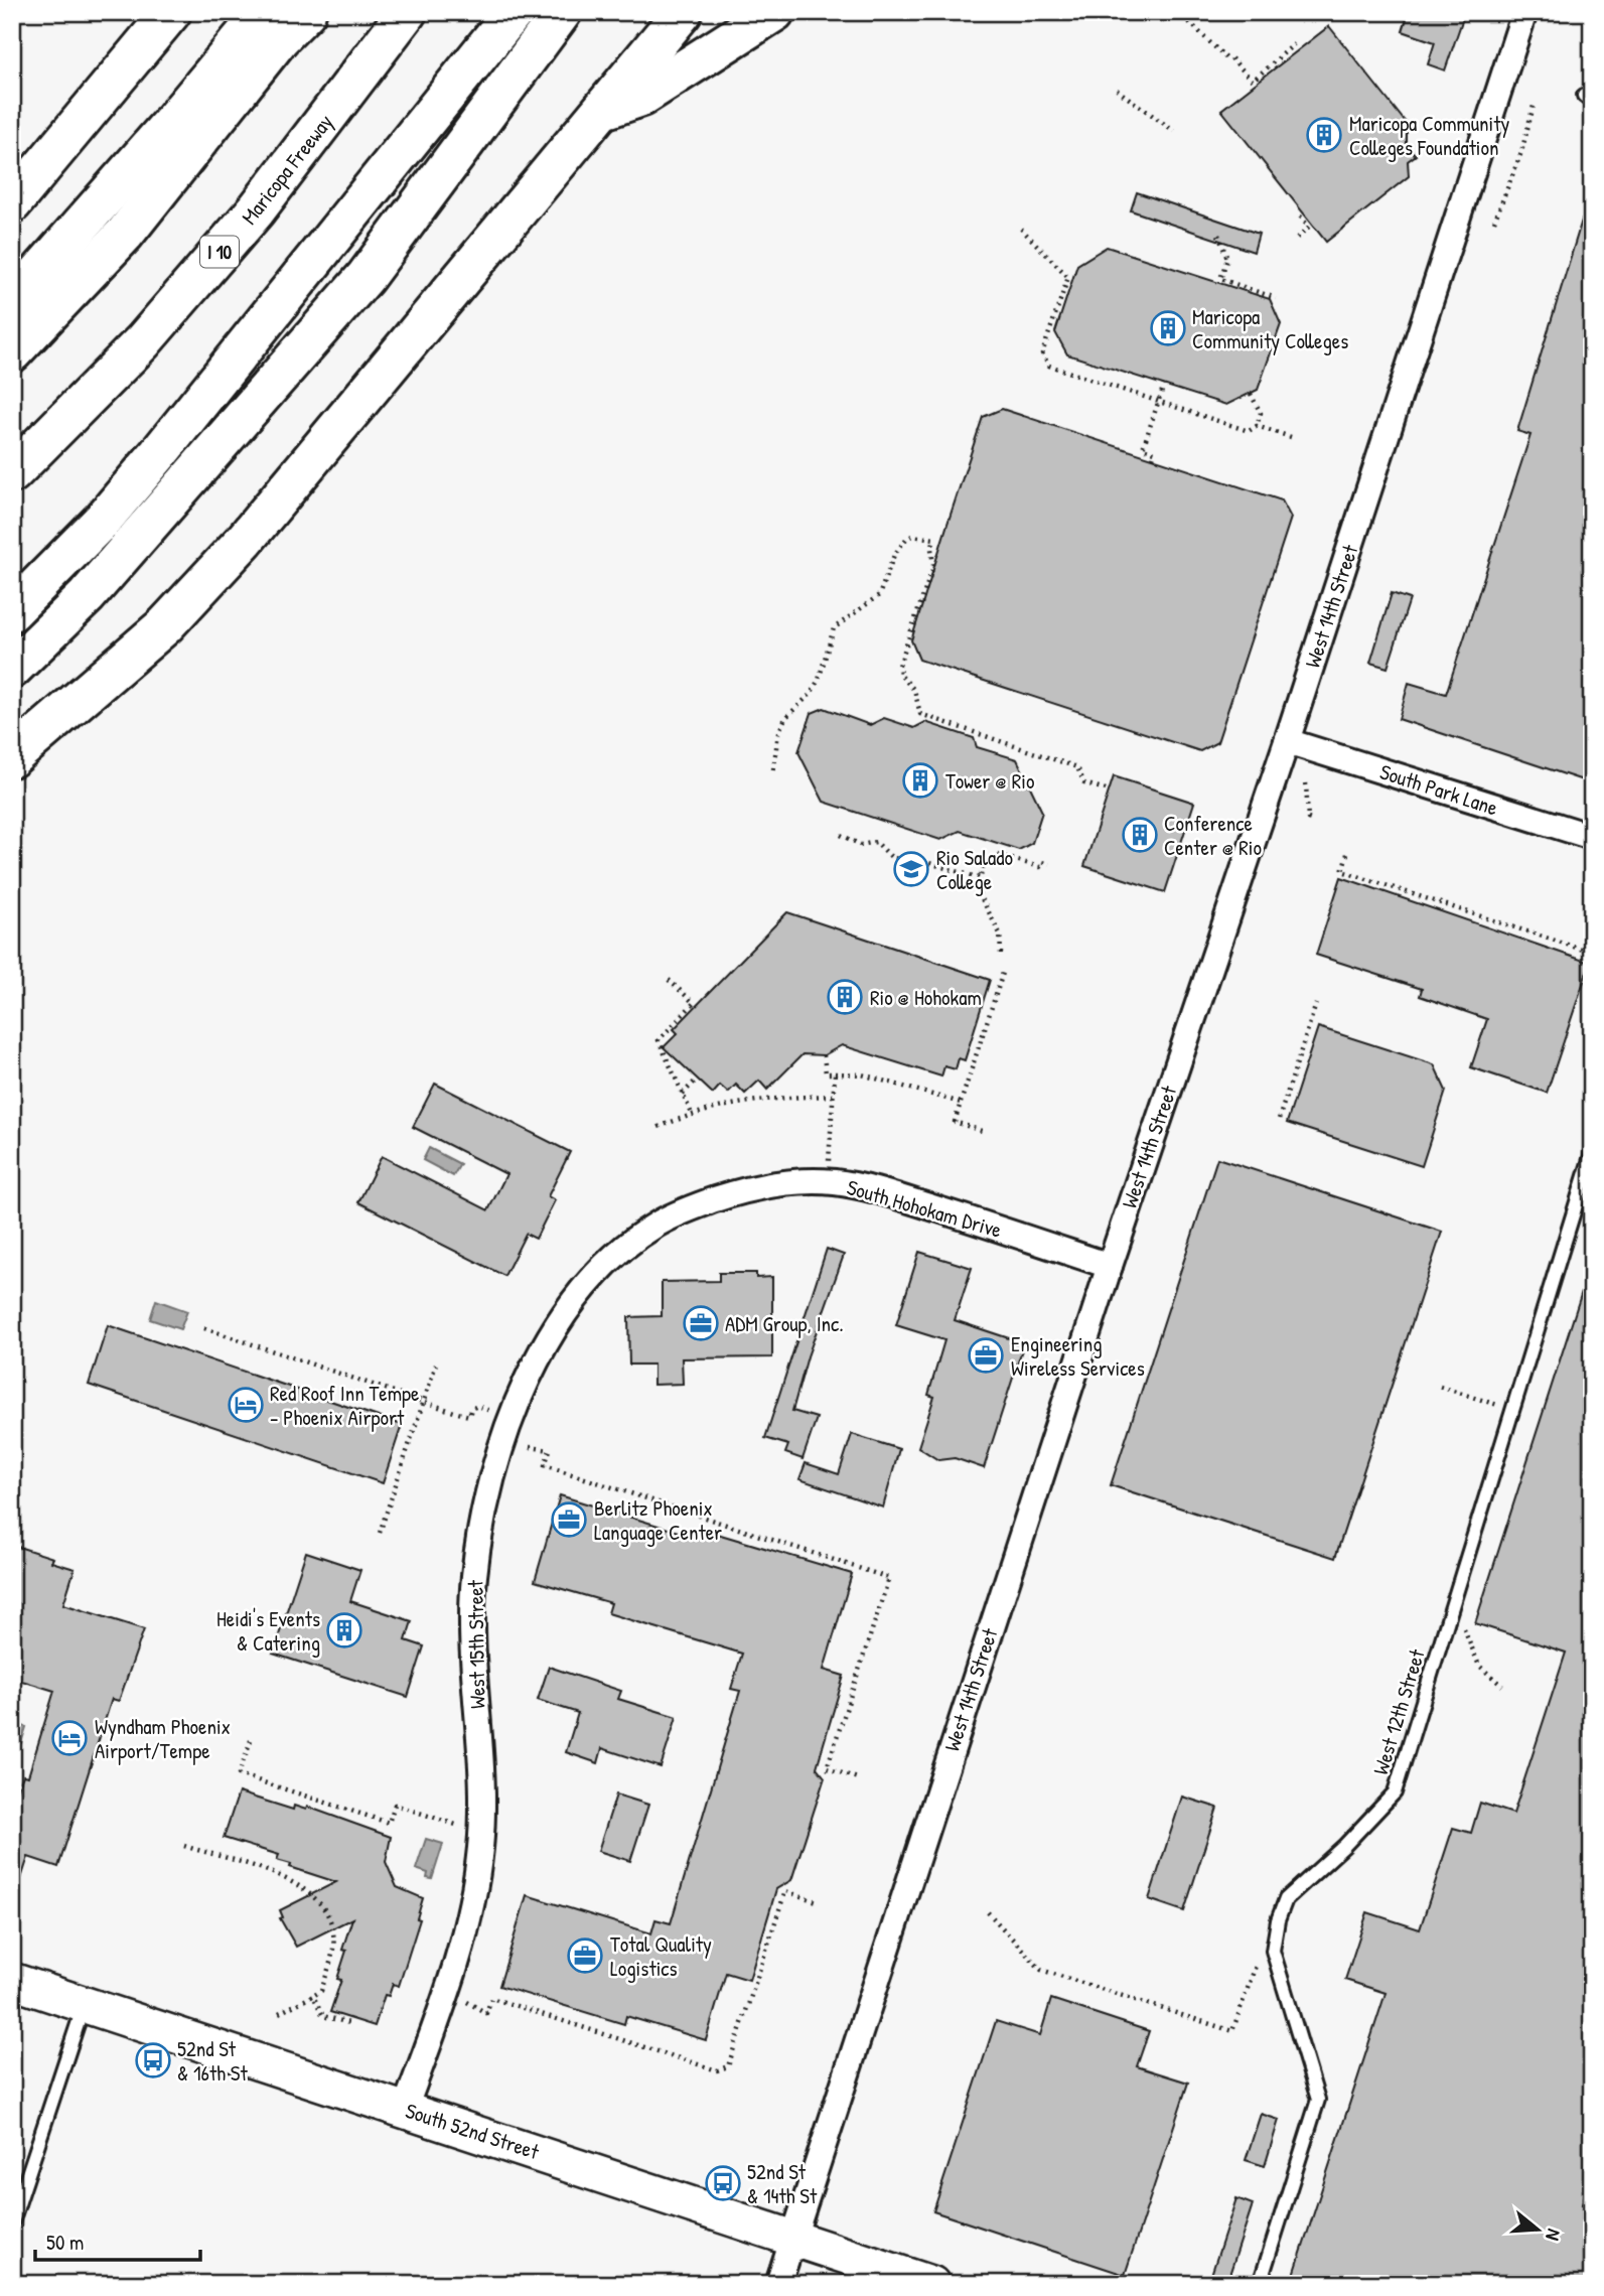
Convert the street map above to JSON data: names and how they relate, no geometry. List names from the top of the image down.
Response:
{
  "streets": {
    "highway": ["Maricopa Freeway", "I 10"],
    "main road": ["South 52nd Street"],
    "street": [
      "West 14th Street",
      "South Park Lane",
      "South Hohokam Drive",
      "West 15th Street"
    ],
    "lane": ["West 12th Street"]
  },
  "crossings": [
    ["West 14th Street", "South Park Lane"],
    ["West 14th Street", "South Hohokam Drive"],
    ["West 14th Street", "South 52nd Street"],
    ["South Hohokam Drive", "West 15th Street"],
    ["West 15th Street", "South 52nd Street"]
  ],
  "places": {
    "building": [
      "Maricopa Community Colleges Foundation",
      "Maricopa Community Colleges",
      "Tower @ Rio",
      "Conference Center @ Rio",
      "Rio @ Hohokam",
      "Heidi's Events & Catering"
    ],
    "school or university": ["Rio Salado College"],
    "office": [
      "ADM Group, Inc.",
      "Engineering Wireless Services",
      "Berlitz Phoenix Language Center",
      "Total Quality Logistics"
    ],
    "hotel": ["Red Roof Inn Tempe - Phoenix Airport", "Wyndham Phoenix Airport/Tempe"],
    "bus stop": ["52nd St & 16th St", "52nd St & 14th St"]
  },
  "scale_bar": "50 m",
  "north": "right"
}
